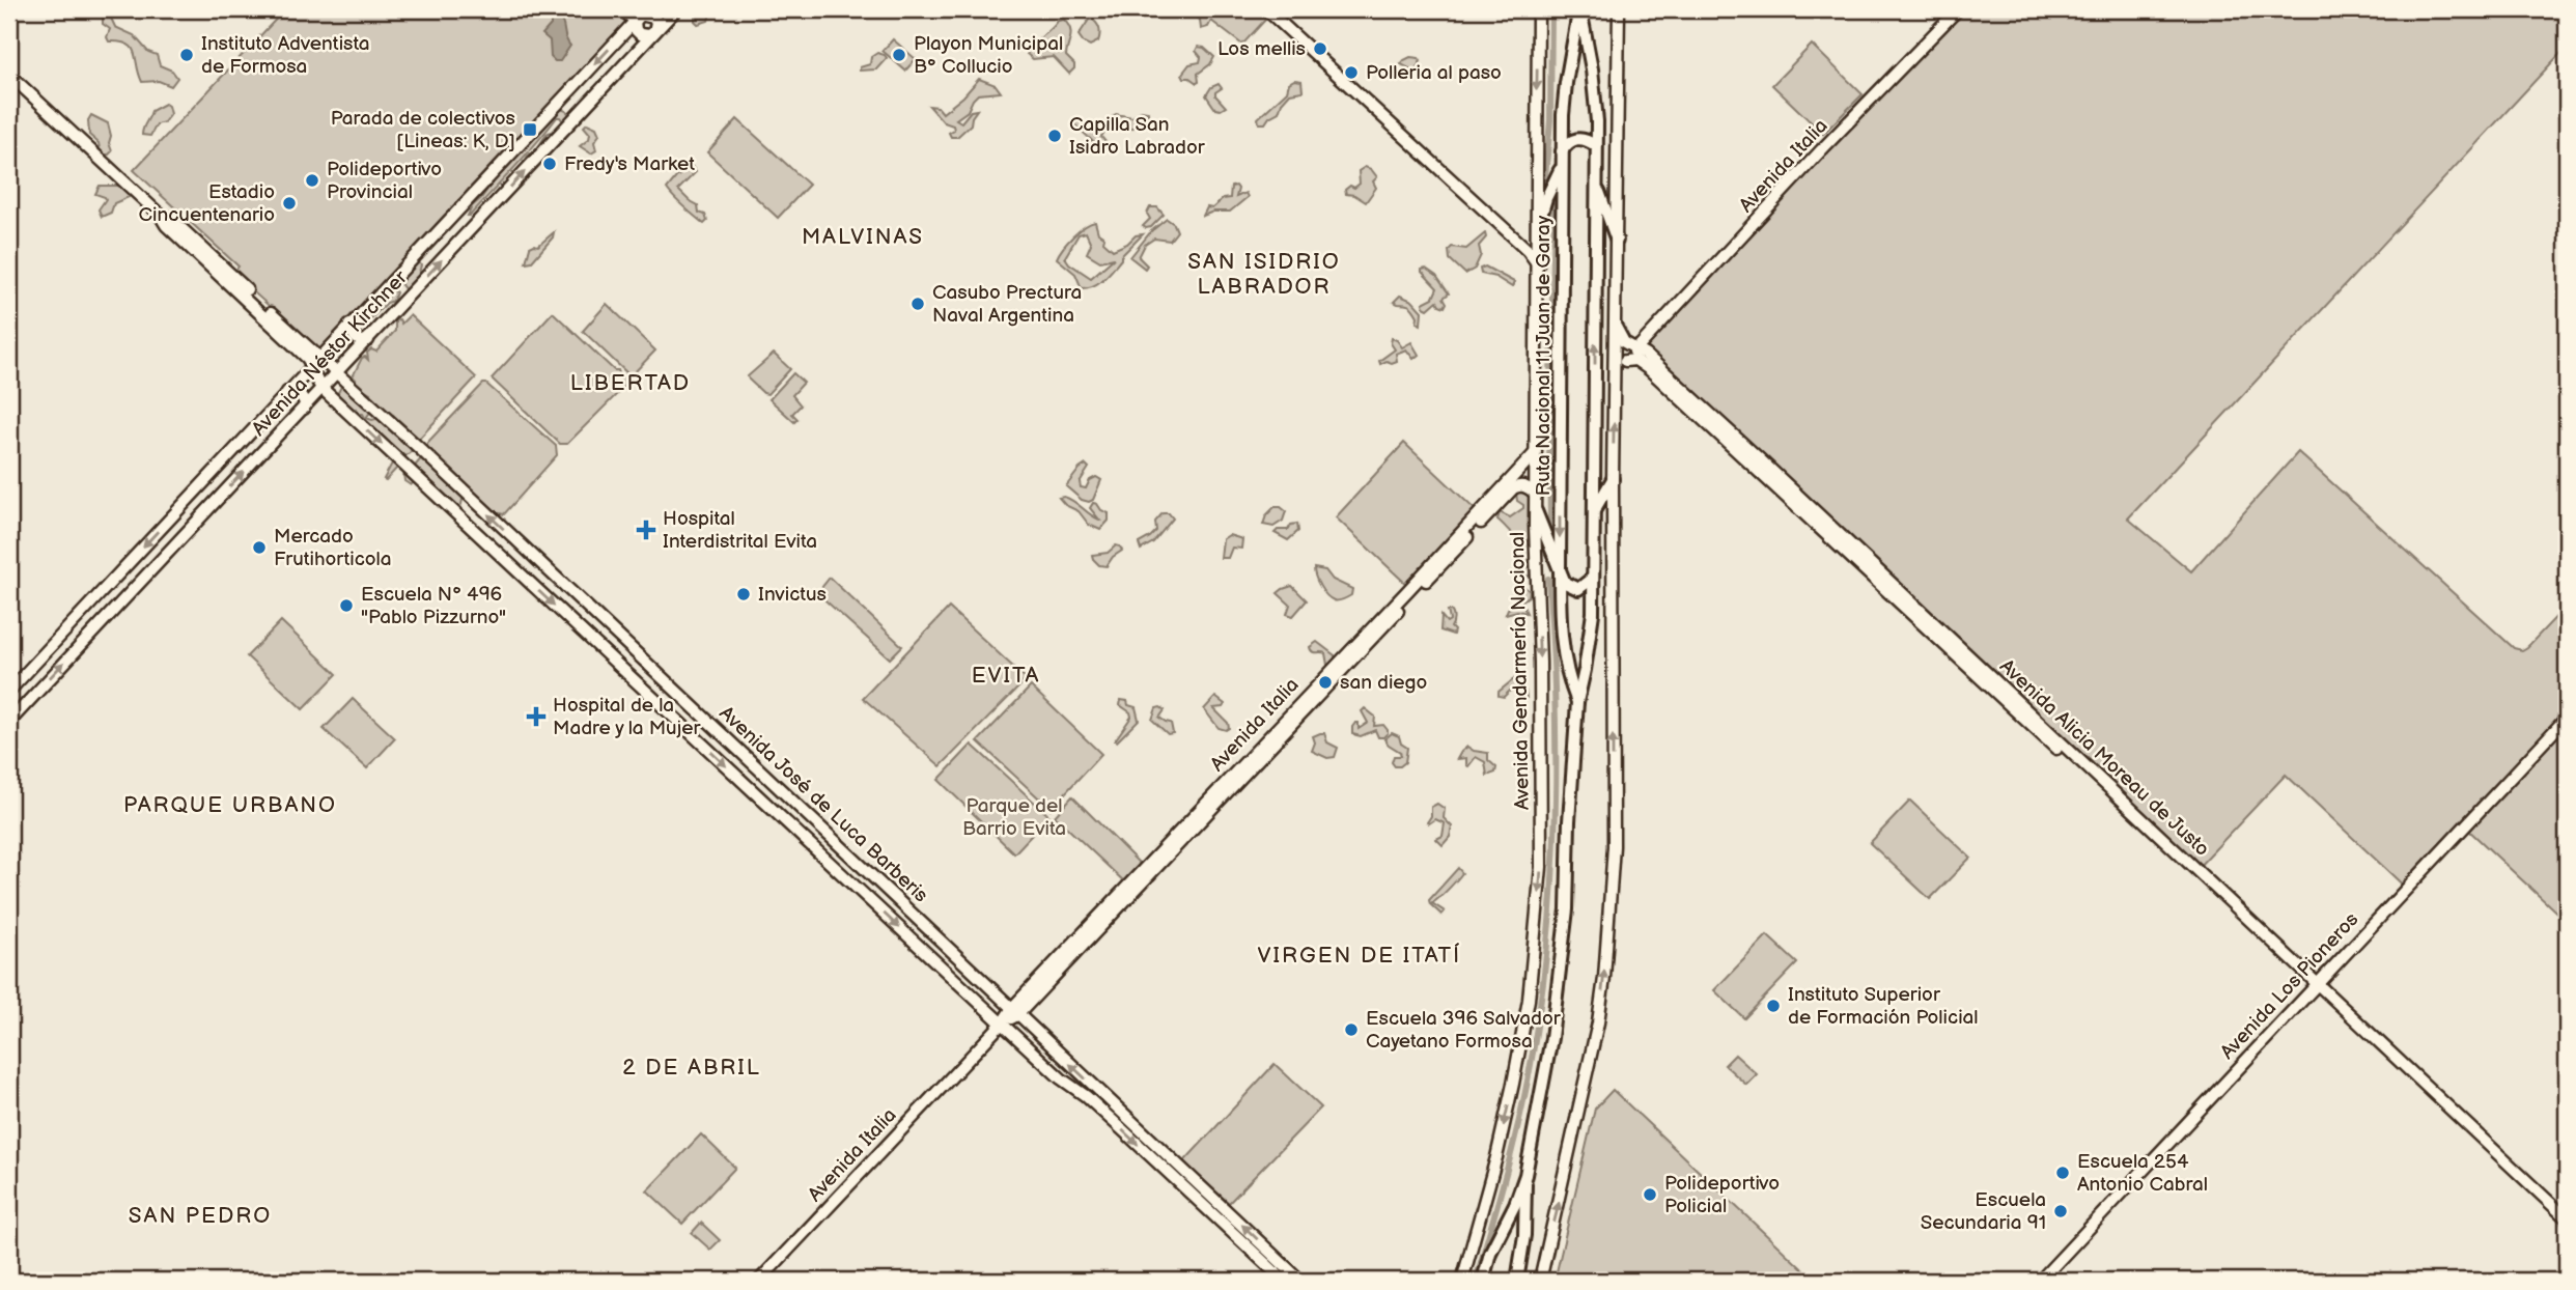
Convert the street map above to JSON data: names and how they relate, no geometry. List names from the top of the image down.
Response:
{
  "streets": {
    "highway": ["Ruta Nacional 11 Juan de Garay"],
    "main road": [
      "Avenida Italia",
      "Avenida Néstor Kirchner",
      "Avenida Gendarmería Nacional",
      "Avenida Alicia Moreau de Justo",
      "Avenida José de Luca Barberis",
      "Avenida Los Pioneros"
    ]
  },
  "crossings": [
    ["Avenida Italia", "Avenida Gendarmería Nacional"],
    ["Avenida Italia", "Avenida Alicia Moreau de Justo"],
    ["Avenida Italia", "Avenida José de Luca Barberis"],
    ["Avenida Néstor Kirchner", "Avenida José de Luca Barberis"],
    ["Avenida Alicia Moreau de Justo", "Avenida Los Pioneros"]
  ],
  "districts": [
    "MALVINAS",
    "SAN ISIDRIO LABRADOR",
    "LIBERTAD",
    "EVITA",
    "PARQUE URBANO",
    "VIRGEN DE ITATÍ",
    "2 DE ABRIL",
    "SAN PEDRO"
  ],
  "parks": ["Parque del Barrio Evita"],
  "places": {
    "other": [
      "Los mellis",
      "Instituto Adventista de Formosa",
      "Playon Municipal B° Collucio",
      "Polleria al paso",
      "Capilla San Isidro Labrador",
      "Fredy's Market",
      "Polideportivo Provincial",
      "Estadio Cincuentenario",
      "Casubo Prectura Naval Argentina",
      "Mercado Frutihorticola",
      "Invictus",
      "Escuela N° 496 \"Pablo Pizzurno\"",
      "san diego",
      "Instituto Superior de Formación Policial",
      "Escuela 396 Salvador Cayetano Formosa",
      "Escuela 254 Antonio Cabral",
      "Polideportivo Policial",
      "Escuela Secundaria 91"
    ],
    "transit": ["Parada de colectivos [Lineas: K, D]"],
    "health": ["Hospital Interdistrital Evita", "Hospital de la Madre y la Mujer"]
  }
}
